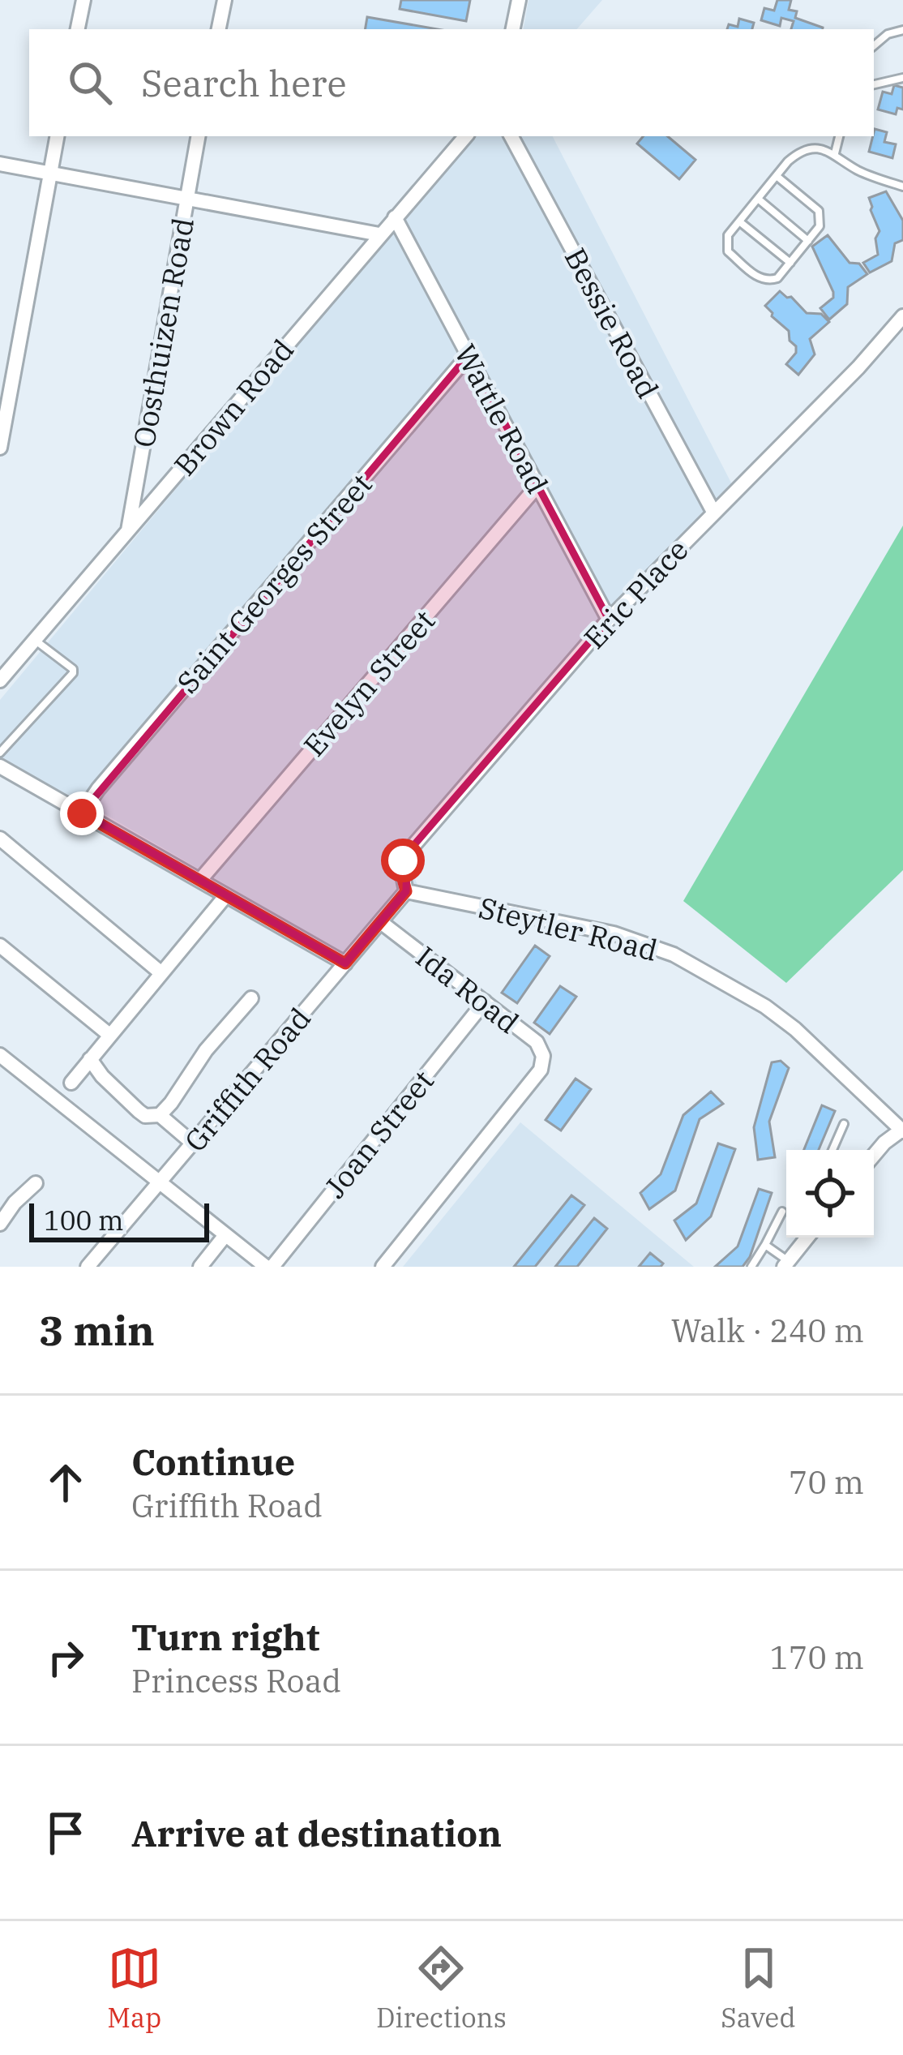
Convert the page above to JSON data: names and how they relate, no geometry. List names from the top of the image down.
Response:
{
  "streets": {
    "street": [
      "Bessie Road",
      "Oosthuizen Road",
      "Brown Road",
      "Wattle Road",
      "Saint Georges Street",
      "Eric Place",
      "Evelyn Street",
      "Steytler Road",
      "Ida Road",
      "Griffith Road",
      "Joan Street"
    ]
  },
  "crossings": [
    ["Bessie Road", "Eric Place"],
    ["Oosthuizen Road", "Brown Road"],
    ["Brown Road", "Wattle Road"],
    ["Wattle Road", "Saint Georges Street"],
    ["Wattle Road", "Eric Place"],
    ["Wattle Road", "Evelyn Street"],
    ["Eric Place", "Steytler Road"],
    ["Eric Place", "Griffith Road"],
    ["Steytler Road", "Griffith Road"],
    ["Ida Road", "Griffith Road"],
    ["Ida Road", "Joan Street"]
  ],
  "scale_bar": "100 m",
  "page": {
    "search": "Search here",
    "scale": "100 m",
    "heading": ["3 min", "Walk · 240 m"],
    "list": [
      ["Continue", "Griffith Road", "70 m"],
      ["Turn right", "Princess Road", "170 m"],
      "Arrive at destination"
    ],
    "nav": ["Map", "Directions", "Saved"]
  }
}
